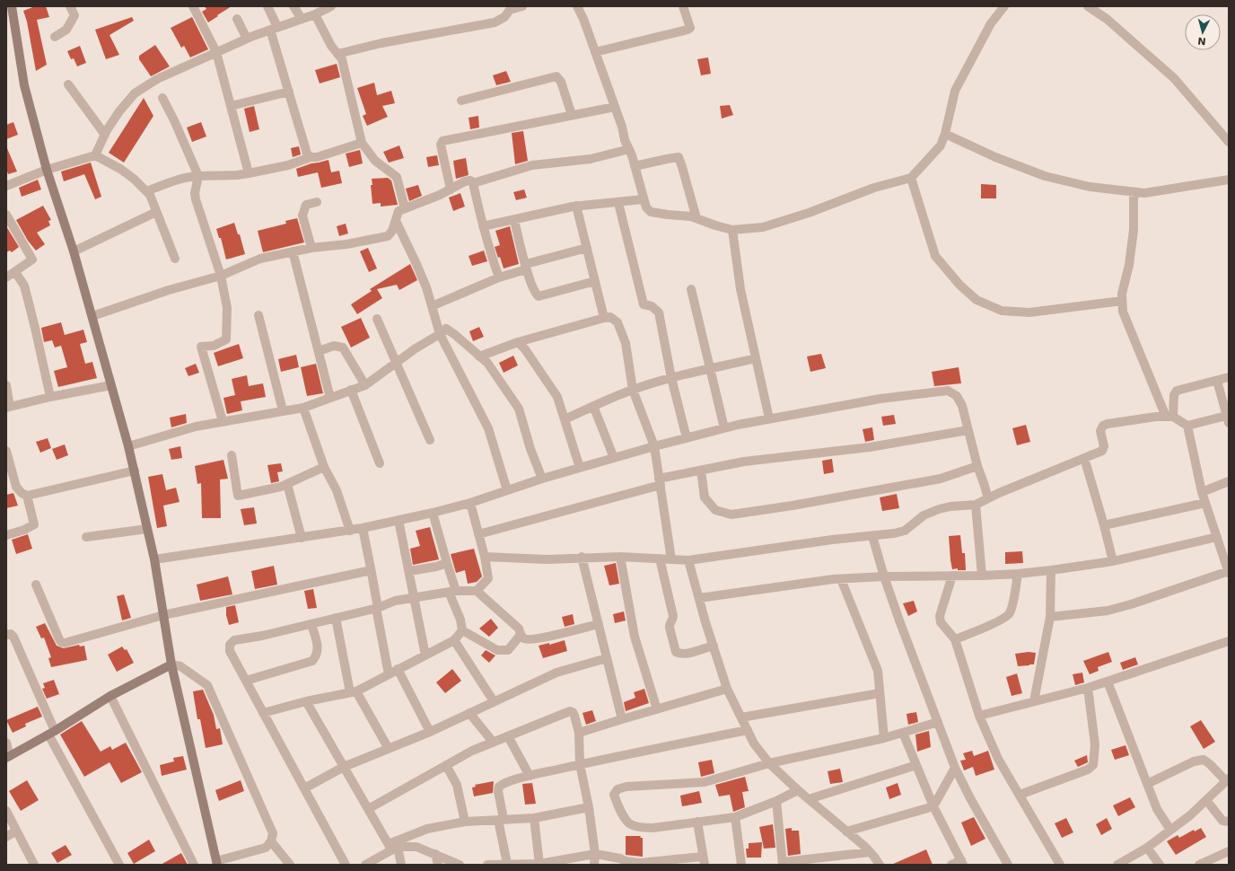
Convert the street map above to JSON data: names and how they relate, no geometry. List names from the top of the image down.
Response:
{
  "north": "bottom"
}
